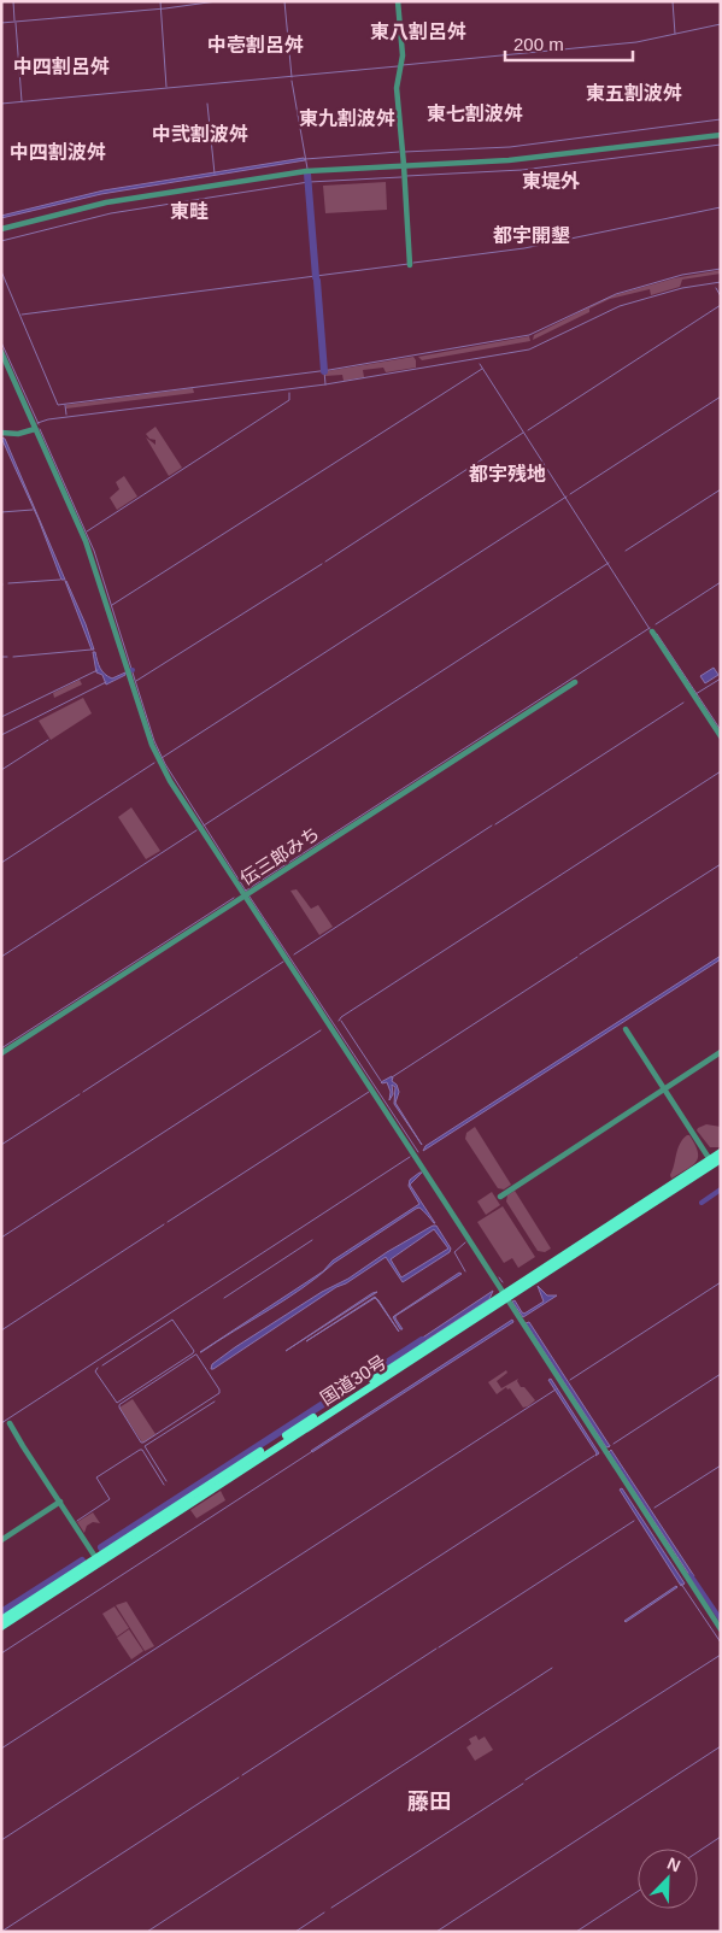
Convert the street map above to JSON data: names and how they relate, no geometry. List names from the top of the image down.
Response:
{
  "streets": {
    "highway": ["国道30号"],
    "street": ["伝三郎みち"]
  },
  "districts": [
    "東八割呂舛",
    "中壱割呂舛",
    "中四割呂舛",
    "東五割波舛",
    "東七割波舛",
    "東九割波舛",
    "中弐割波舛",
    "中四割波舛",
    "東堤外",
    "東畦",
    "都宇開墾",
    "都宇残地",
    "藤田"
  ],
  "scale_bar": "200 m",
  "north": "top right"
}
